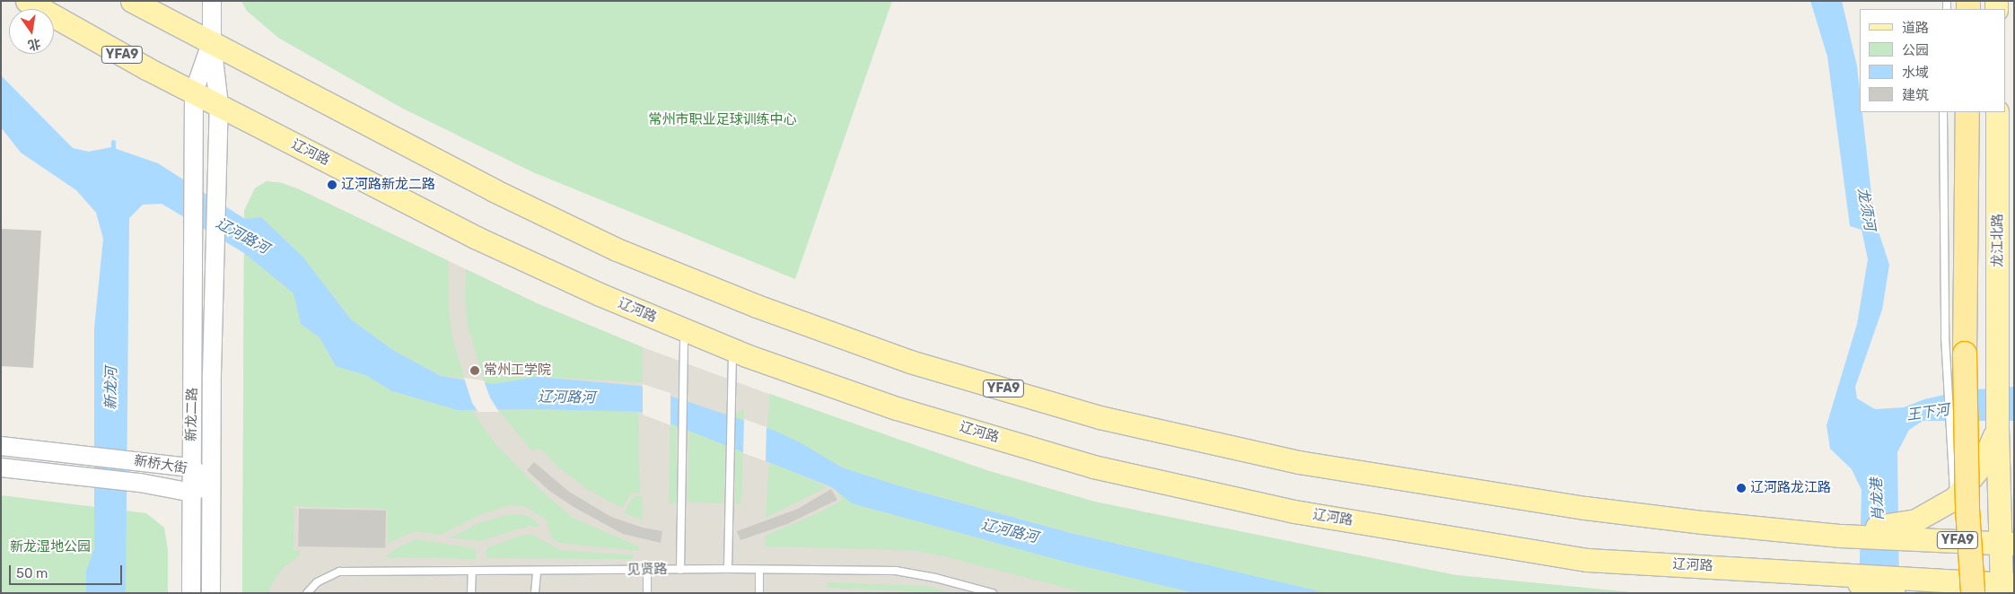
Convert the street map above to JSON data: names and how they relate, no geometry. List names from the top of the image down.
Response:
{
  "streets": {
    "main road": ["YFA9", "辽河路", "龙江北路"],
    "street": ["新龙二路", "新桥大街"],
    "lane": ["见贤路"]
  },
  "crossings": [
    ["YFA9", "新龙二路"],
    ["辽河路", "新龙二路"],
    ["新龙二路", "新桥大街"]
  ],
  "water": [
    "龙须河",
    "辽河路河",
    "新龙河",
    "王下河",
    "肖龙港"
  ],
  "parks": ["常州市职业足球训练中心", "新龙湿地公园"],
  "places": ["辽河路新龙二路", "常州工学院", "辽河路龙江路"],
  "legend": [
    "道路",
    "公园",
    "水域",
    "建筑"
  ],
  "scale_bar": "50 m",
  "north": "bottom"
}
